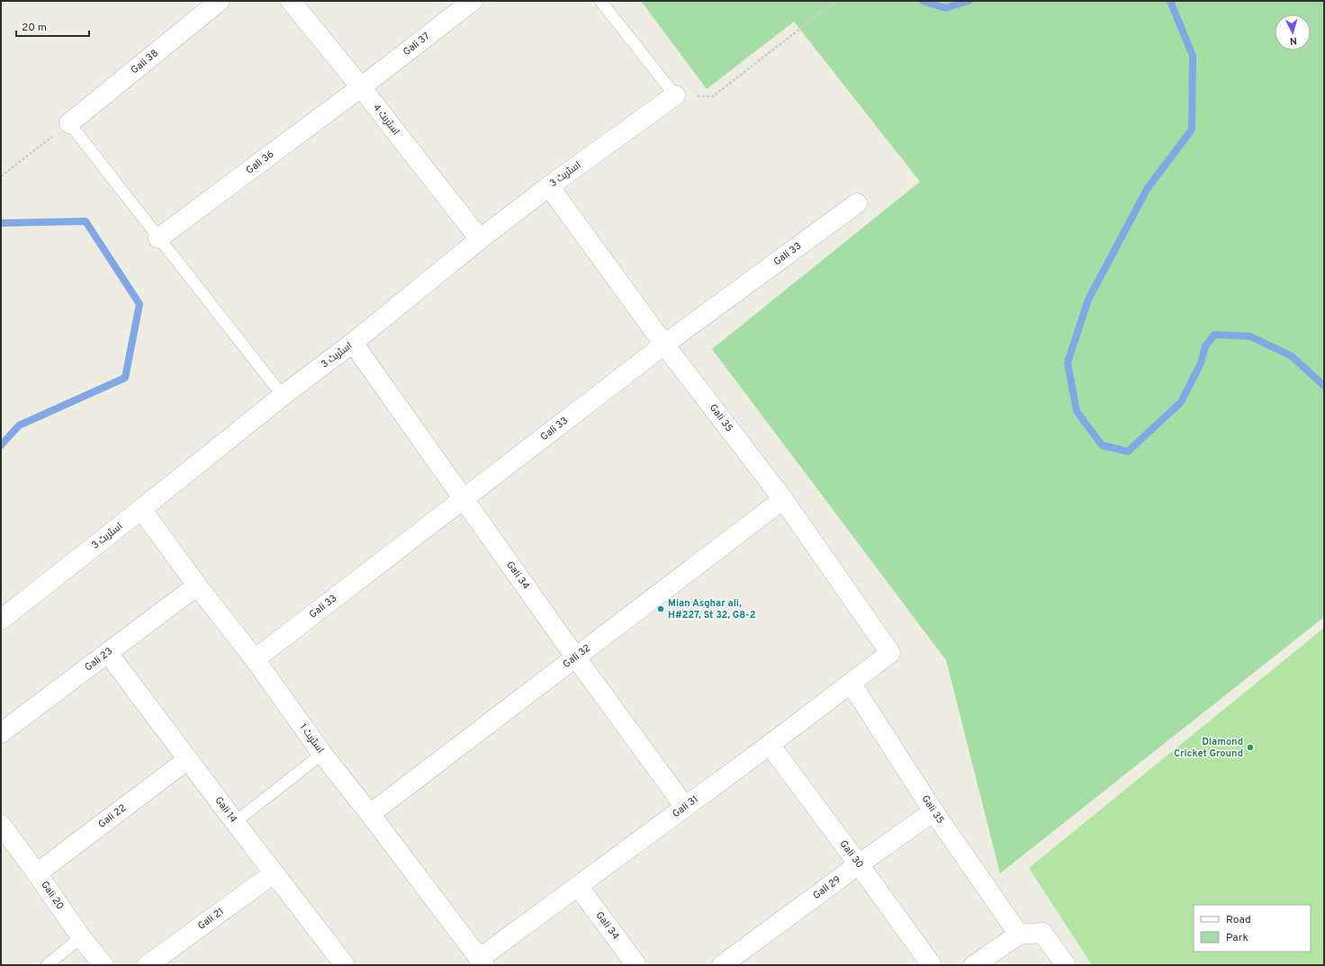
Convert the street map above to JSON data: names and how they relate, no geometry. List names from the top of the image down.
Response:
{
  "streets": {
    "street": [
      "Gali 37",
      "Gali 38",
      "اسٹریٹ 4",
      "Gali 36",
      "اسٹریٹ 3",
      "Gali 33",
      "Gali 35",
      "Gali 34",
      "Gali 32",
      "Gali 23",
      "اسٹریٹ 1",
      "Gali 31",
      "Gali 14",
      "Gali 22",
      "Gali 30",
      "Gali 29",
      "Gali 20",
      "Gali 21"
    ]
  },
  "crossings": [
    ["Gali 37", "اسٹریٹ 4"],
    ["Gali 37", "Gali 36"],
    ["اسٹریٹ 4", "Gali 36"],
    ["اسٹریٹ 4", "اسٹریٹ 3"],
    ["اسٹریٹ 3", "Gali 35"],
    ["اسٹریٹ 3", "Gali 34"],
    ["اسٹریٹ 3", "اسٹریٹ 1"],
    ["Gali 33", "Gali 35"],
    ["Gali 33", "Gali 34"],
    ["Gali 33", "اسٹریٹ 1"],
    ["Gali 35", "Gali 32"],
    ["Gali 35", "Gali 31"],
    ["Gali 35", "Gali 29"],
    ["Gali 34", "Gali 32"],
    ["Gali 34", "Gali 31"],
    ["Gali 32", "اسٹریٹ 1"],
    ["Gali 23", "اسٹریٹ 1"],
    ["Gali 23", "Gali 14"],
    ["اسٹریٹ 1", "Gali 31"],
    ["Gali 31", "Gali 30"],
    ["Gali 14", "Gali 22"],
    ["Gali 14", "Gali 21"],
    ["Gali 22", "Gali 20"],
    ["Gali 30", "Gali 29"]
  ],
  "places": ["Mian Asghar ali, H#227, St 32, G8-2", "Diamond Cricket Ground"],
  "legend": ["Road", "Park"],
  "scale_bar": "20 m",
  "north": "bottom"
}
